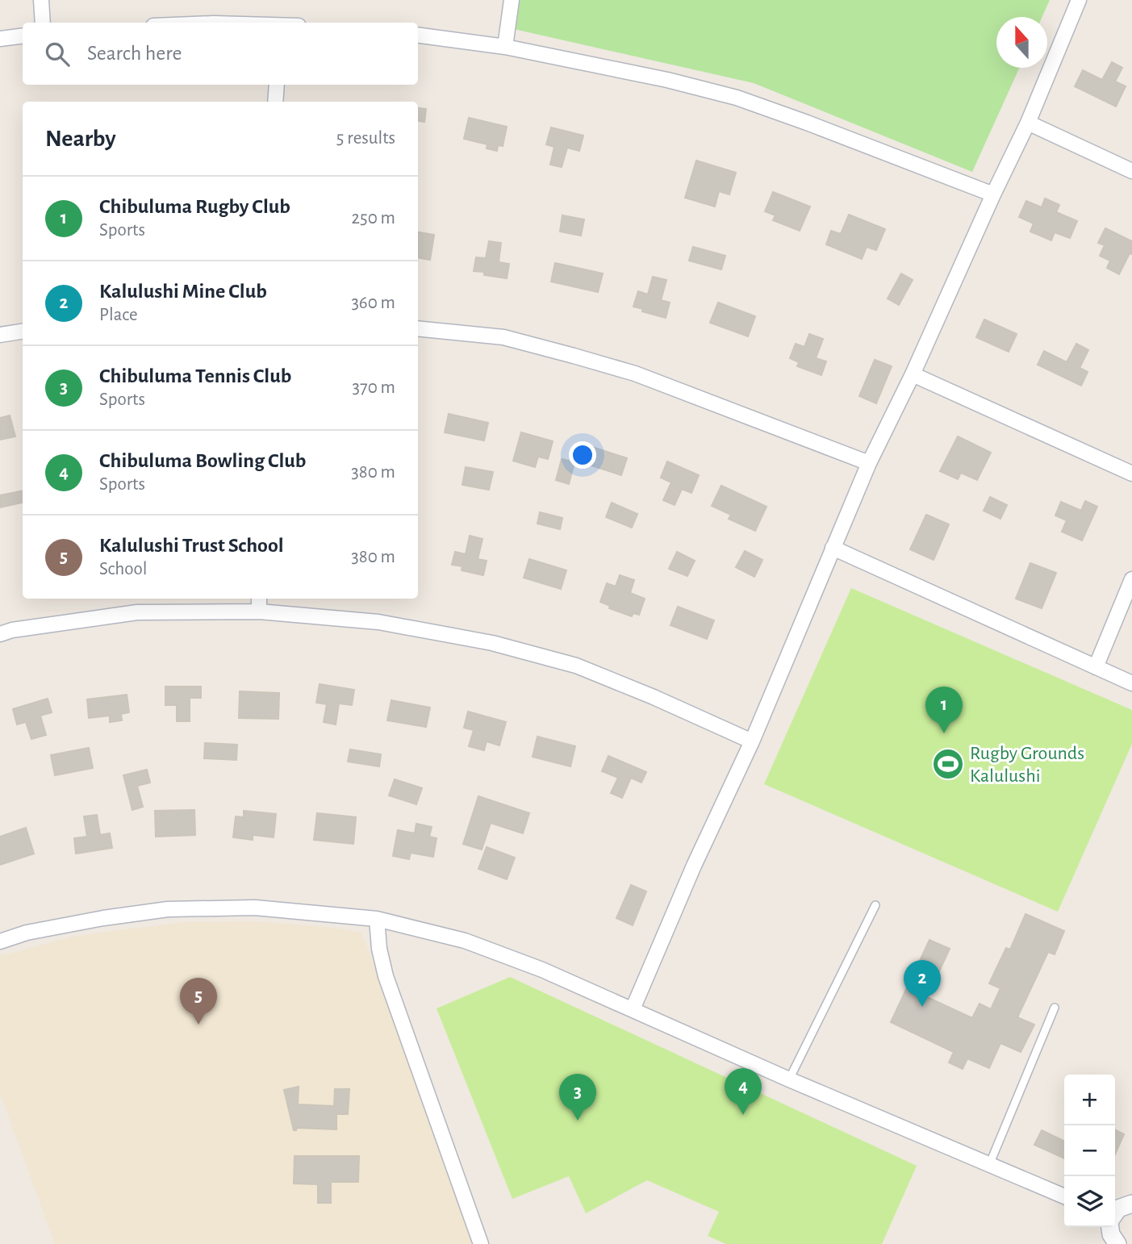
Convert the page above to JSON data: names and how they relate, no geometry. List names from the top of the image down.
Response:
{
  "places": {
    "sports": ["Rugby Grounds Kalulushi"]
  },
  "north": "top",
  "page": {
    "search": "Search here",
    "heading": ["Nearby", "5 results"],
    "list": [
      {
        "mark": "1",
        "name": "Chibuluma Rugby Club",
        "note": "Sports",
        "value": "250 m"
      },
      {
        "mark": "2",
        "name": "Kalulushi Mine Club",
        "note": "Place",
        "value": "360 m"
      },
      {
        "mark": "3",
        "name": "Chibuluma Tennis Club",
        "note": "Sports",
        "value": "370 m"
      },
      {
        "mark": "4",
        "name": "Chibuluma Bowling Club",
        "note": "Sports",
        "value": "380 m"
      },
      {
        "mark": "5",
        "name": "Kalulushi Trust School",
        "note": "School",
        "value": "380 m"
      }
    ],
    "pins": [
      "1",
      "2",
      "5",
      "4",
      "3"
    ],
    "map_buttons": ["+", "−"]
  }
}
